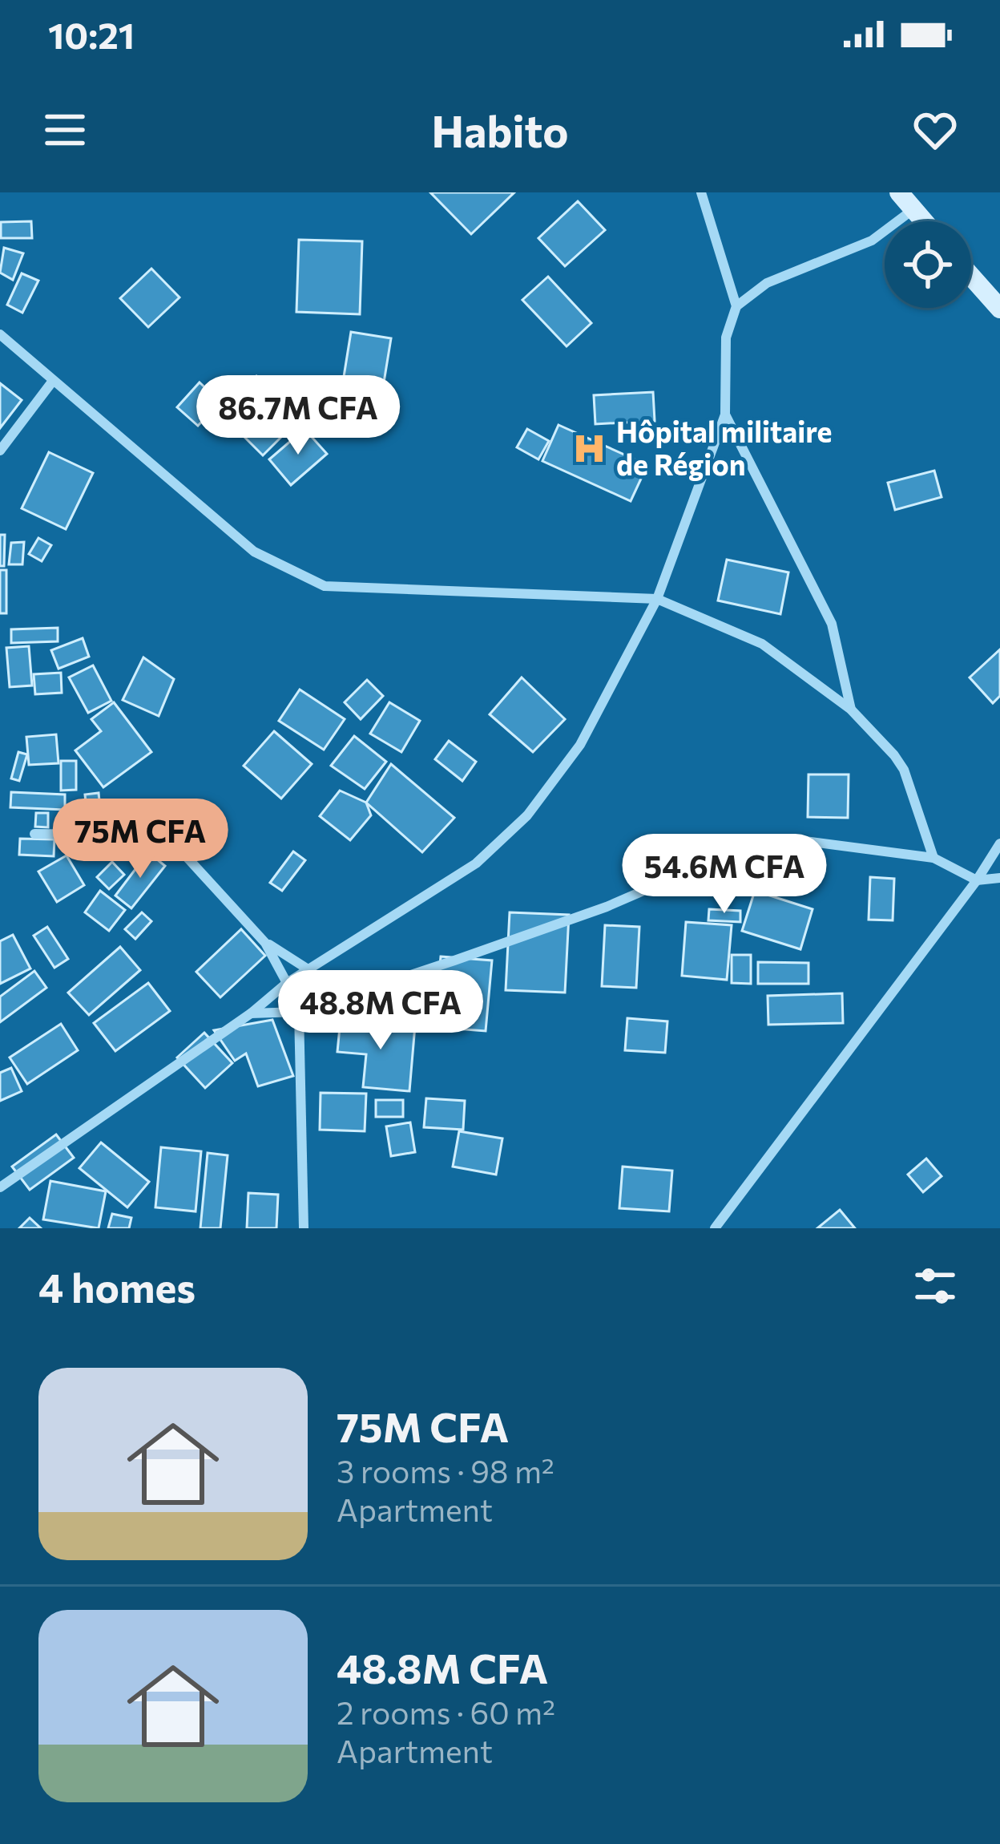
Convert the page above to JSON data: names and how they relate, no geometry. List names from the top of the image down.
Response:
{
  "places": {
    "hospital": ["Hôpital militaire de Région"]
  },
  "page": {
    "status": "10:21",
    "header": "Habito",
    "price": [
      "86.7M CFA",
      "75M CFA",
      "54.6M CFA",
      "48.8M CFA"
    ],
    "heading": "4 homes",
    "list": [
      {
        "name": "75M CFA",
        "note": "3 rooms · 98 m² · Apartment"
      },
      {
        "name": "48.8M CFA",
        "note": "2 rooms · 60 m² · Apartment"
      }
    ]
  }
}
